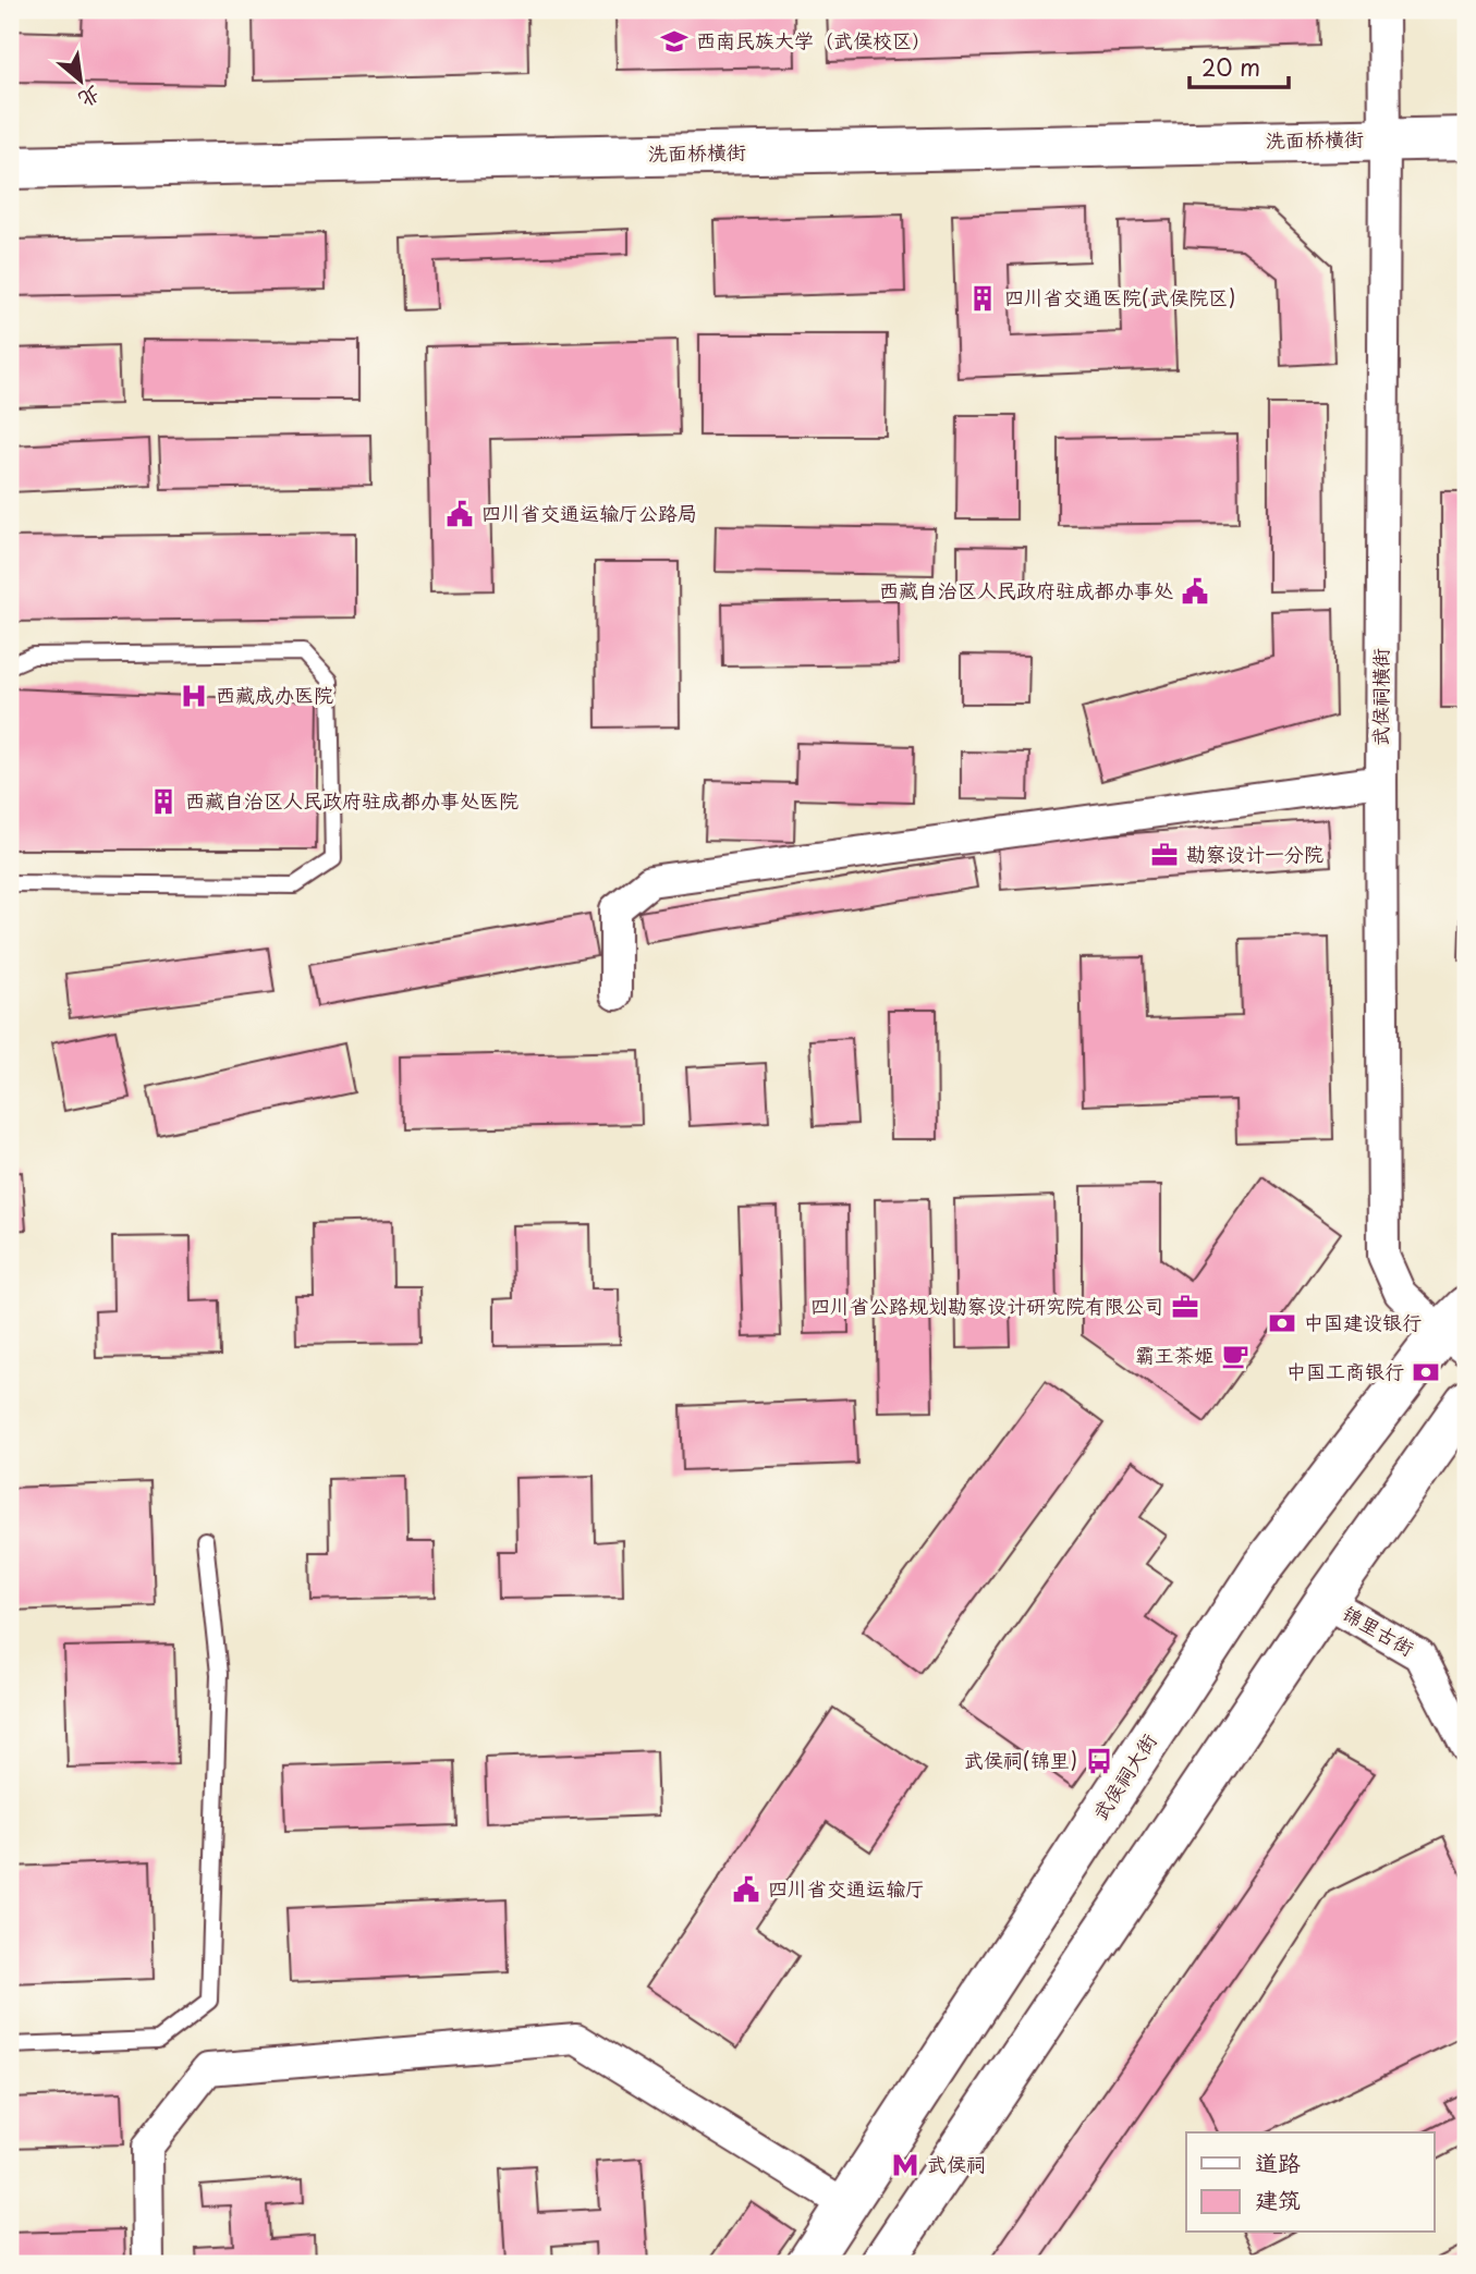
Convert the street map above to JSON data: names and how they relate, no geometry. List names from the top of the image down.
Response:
{
  "streets": {
    "main road": ["洗面桥横街", "武侯祠大街"],
    "street": ["武侯祠横街", "锦里古街"]
  },
  "crossings": [
    ["洗面桥横街", "武侯祠横街"],
    ["武侯祠横街", "武侯祠大街"]
  ],
  "places": {
    "school or university": ["西南民族大学（武侯校区）"],
    "building": ["四川省交通医院(武侯院区)", "西藏自治区人民政府驻成都办事处医院"],
    "public building": ["四川省交通运输厅公路局", "西藏自治区人民政府驻成都办事处", "四川省交通运输厅"],
    "hospital": ["西藏成办医院"],
    "office": ["勘察设计一分院", "四川省公路规划勘察设计研究院有限公司"],
    "bank": ["中国建设银行", "中国工商银行"],
    "cafe": ["霸王茶姬"],
    "bus stop": ["武侯祠(锦里)"],
    "metro station": ["武侯祠"]
  },
  "legend": ["道路", "建筑"],
  "scale_bar": "20 m",
  "north": "bottom right"
}
